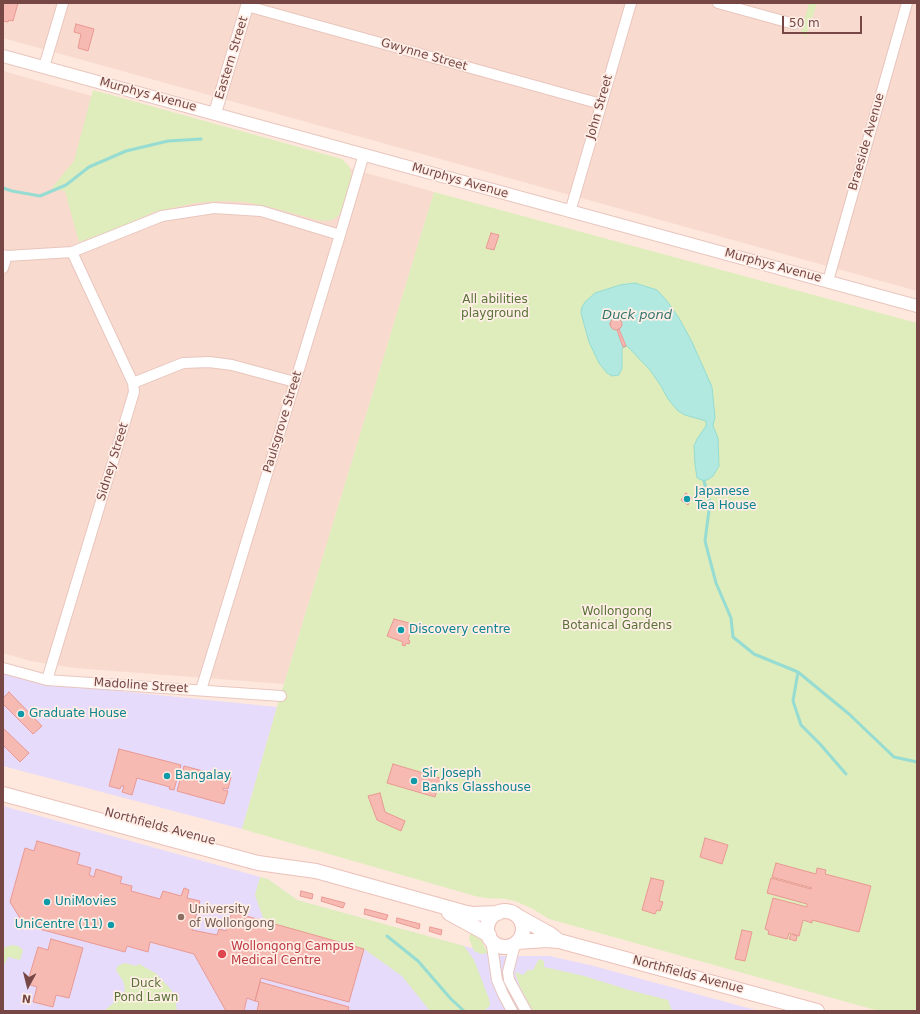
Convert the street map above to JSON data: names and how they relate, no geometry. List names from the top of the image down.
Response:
{
  "streets": {
    "main road": ["Northfields Avenue"],
    "street": [
      "Gwynne Street",
      "Eastern Street",
      "Murphys Avenue",
      "John Street",
      "Braeside Avenue",
      "Paulsgrove Street",
      "Sidney Street",
      "Madoline Street"
    ]
  },
  "crossings": [
    ["Gwynne Street", "Eastern Street"],
    ["Gwynne Street", "John Street"],
    ["Eastern Street", "Murphys Avenue"],
    ["Murphys Avenue", "John Street"],
    ["Murphys Avenue", "Braeside Avenue"],
    ["Murphys Avenue", "Paulsgrove Street"],
    ["Paulsgrove Street", "Madoline Street"],
    ["Sidney Street", "Madoline Street"]
  ],
  "water": ["Duck pond"],
  "parks": ["All abilities playground", "Wollongong Botanical Gardens", "Duck Pond Lawn"],
  "places": [
    "Japanese Tea House",
    "Discovery centre",
    "Graduate House",
    "Bangalay",
    "Sir Joseph Banks Glasshouse",
    "UniMovies",
    "University of Wollongong",
    "UniCentre (11)",
    "Wollongong Campus Medical Centre"
  ],
  "scale_bar": "50 m",
  "north": "bottom"
}
